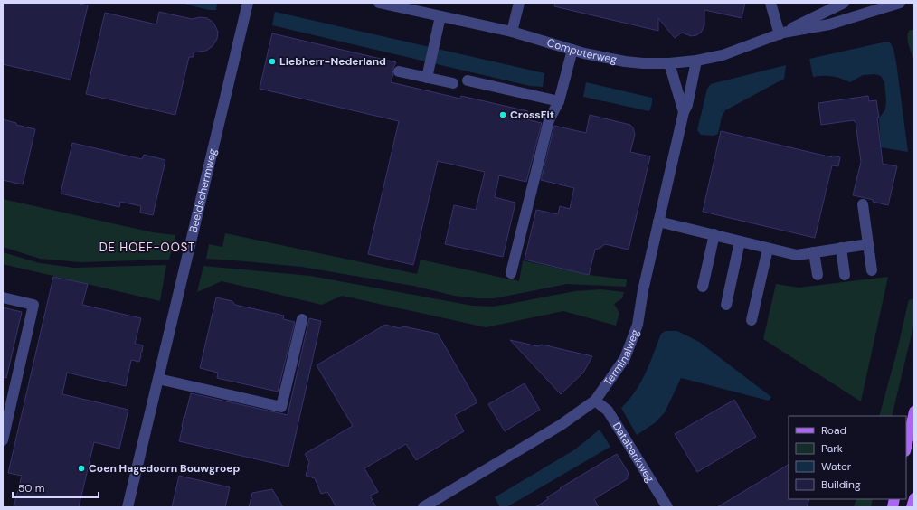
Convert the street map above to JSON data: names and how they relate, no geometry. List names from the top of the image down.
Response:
{
  "streets": {
    "street": [
      "Computerweg",
      "Beeldschermweg",
      "Terminalweg",
      "Databankweg"
    ]
  },
  "crossings": [
    ["Computerweg", "Terminalweg"],
    ["Terminalweg", "Databankweg"]
  ],
  "districts": ["DE HOEF-OOST"],
  "places": ["Liebherr-Nederland", "CrossFit", "Coen Hagedoorn Bouwgroep"],
  "legend": [
    "Road",
    "Park",
    "Water",
    "Building"
  ],
  "scale_bar": "50 m"
}
